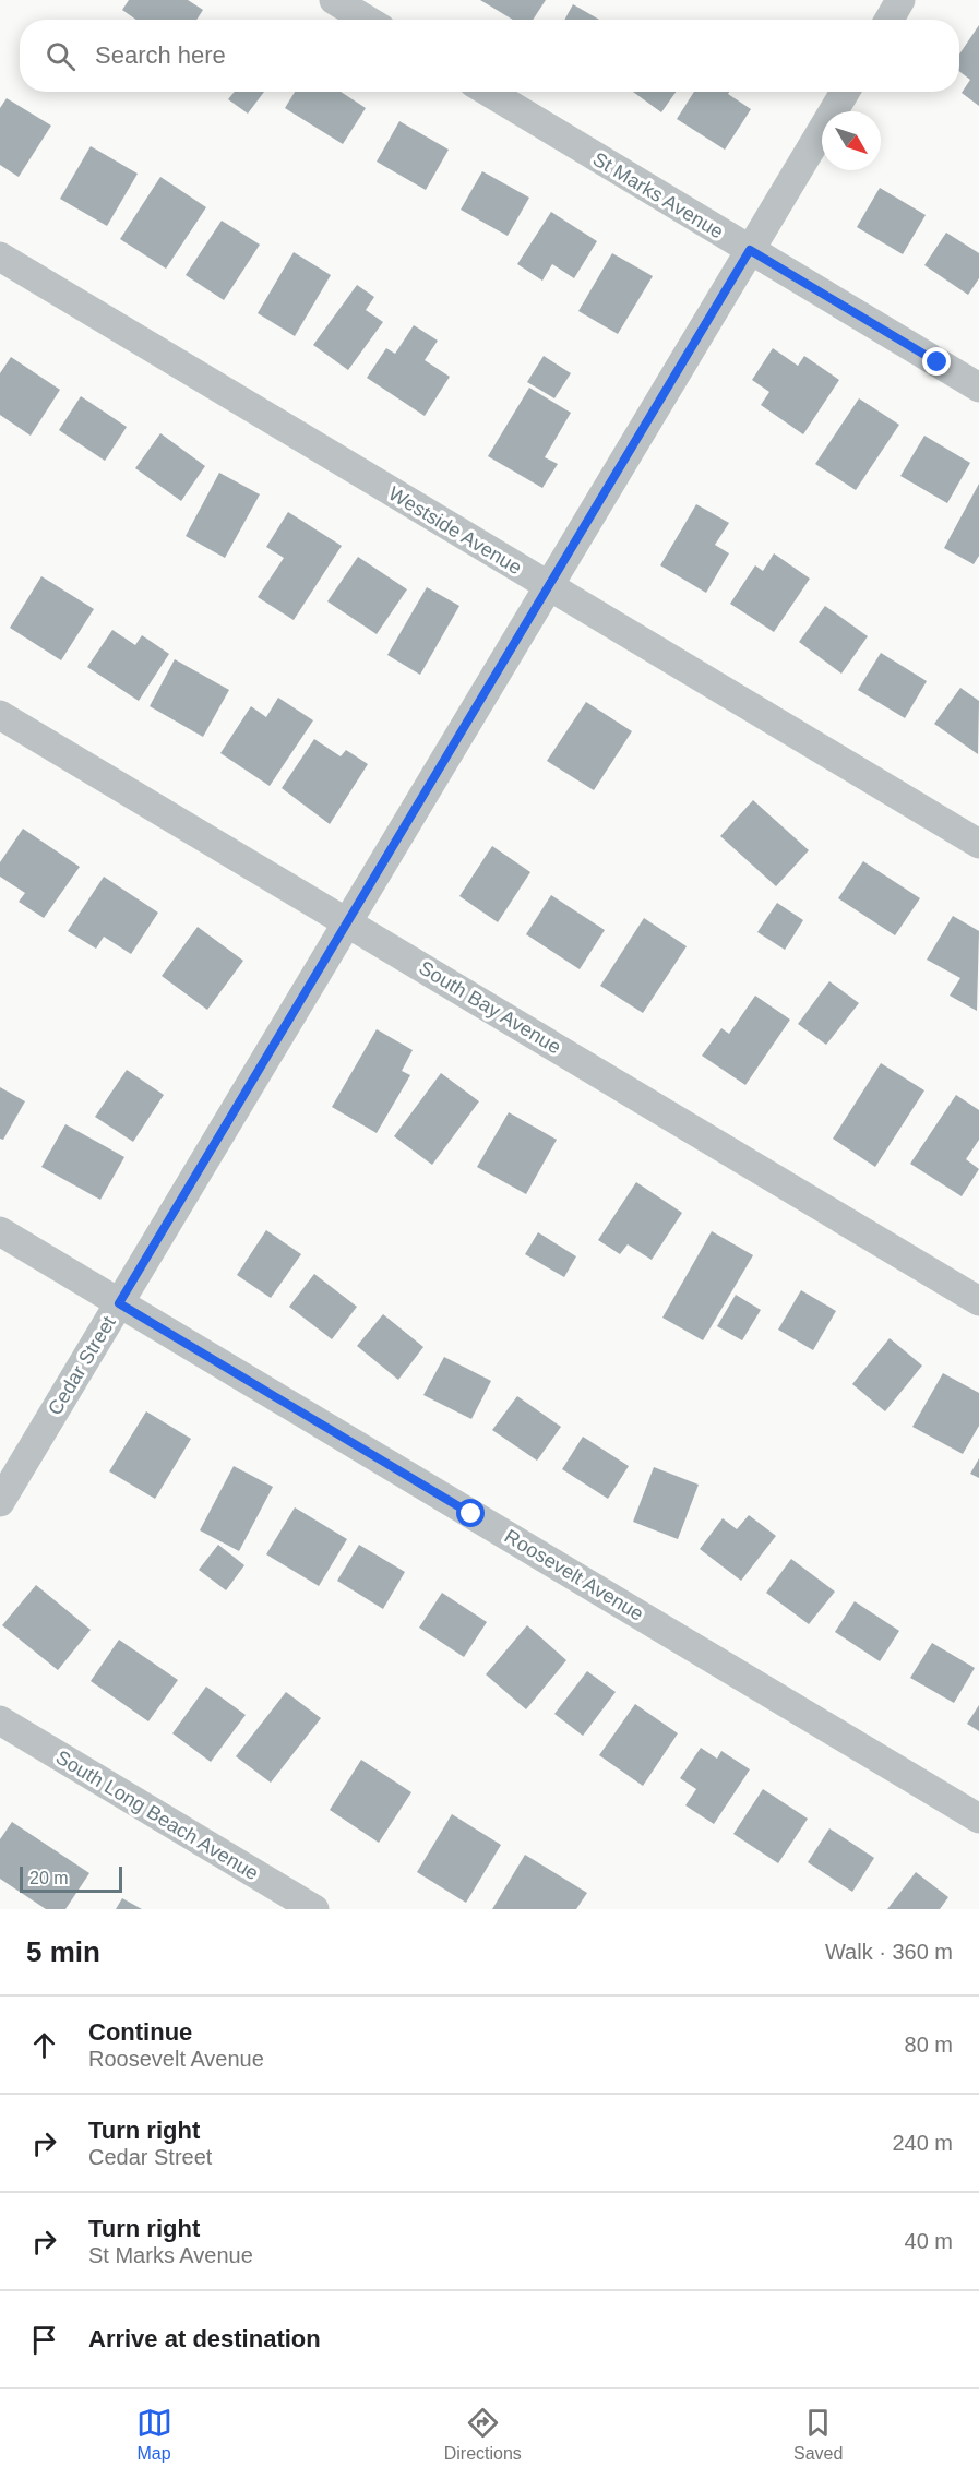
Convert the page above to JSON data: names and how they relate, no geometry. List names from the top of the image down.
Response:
{
  "streets": {
    "street": [
      "St Marks Avenue",
      "Westside Avenue",
      "South Bay Avenue",
      "Cedar Street",
      "Roosevelt Avenue",
      "South Long Beach Avenue"
    ]
  },
  "crossings": [
    ["St Marks Avenue", "Cedar Street"],
    ["Westside Avenue", "Cedar Street"],
    ["South Bay Avenue", "Cedar Street"],
    ["Cedar Street", "Roosevelt Avenue"]
  ],
  "scale_bar": "20 m",
  "north": "bottom right",
  "page": {
    "search": "Search here",
    "scale": "20 m",
    "heading": ["5 min", "Walk · 360 m"],
    "list": [
      ["Continue", "Roosevelt Avenue", "80 m"],
      ["Turn right", "Cedar Street", "240 m"],
      ["Turn right", "St Marks Avenue", "40 m"],
      "Arrive at destination"
    ],
    "nav": ["Map", "Directions", "Saved"]
  }
}
